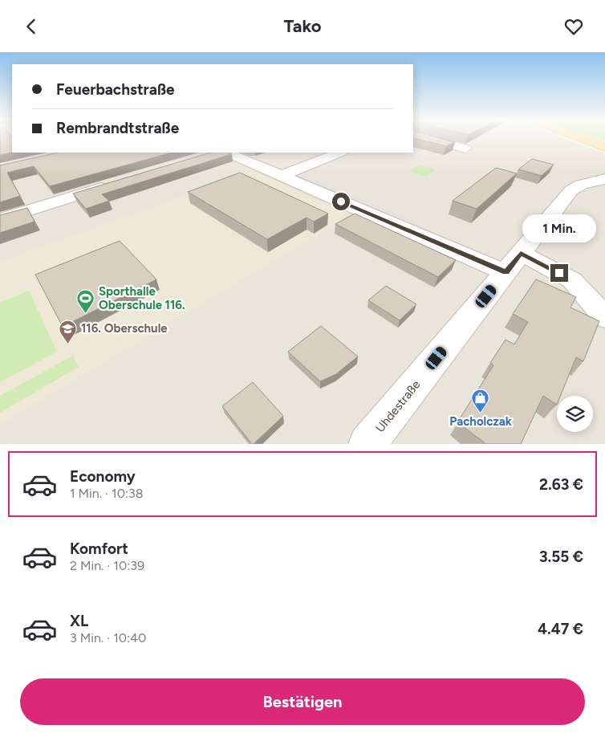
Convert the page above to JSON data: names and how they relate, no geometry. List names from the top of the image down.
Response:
{
  "streets": {
    "street": ["Uhdestraße"]
  },
  "places": {
    "sports": ["Sporthalle Oberschule 116."],
    "school or university": ["116. Oberschule"],
    "shop": ["Pacholczak"]
  },
  "page": {
    "header": "Tako",
    "banner": ["Feuerbachstraße", "Rembrandtstraße"],
    "bubble": "1 Min.",
    "list": [
      {
        "name": "Economy",
        "note": "1 Min. · 10:38",
        "value": "2.63 €"
      },
      {
        "name": "Komfort",
        "note": "2 Min. · 10:39",
        "value": "3.55 €"
      },
      {
        "name": "XL",
        "note": "3 Min. · 10:40",
        "value": "4.47 €"
      }
    ],
    "buttons": "Bestätigen"
  }
}
